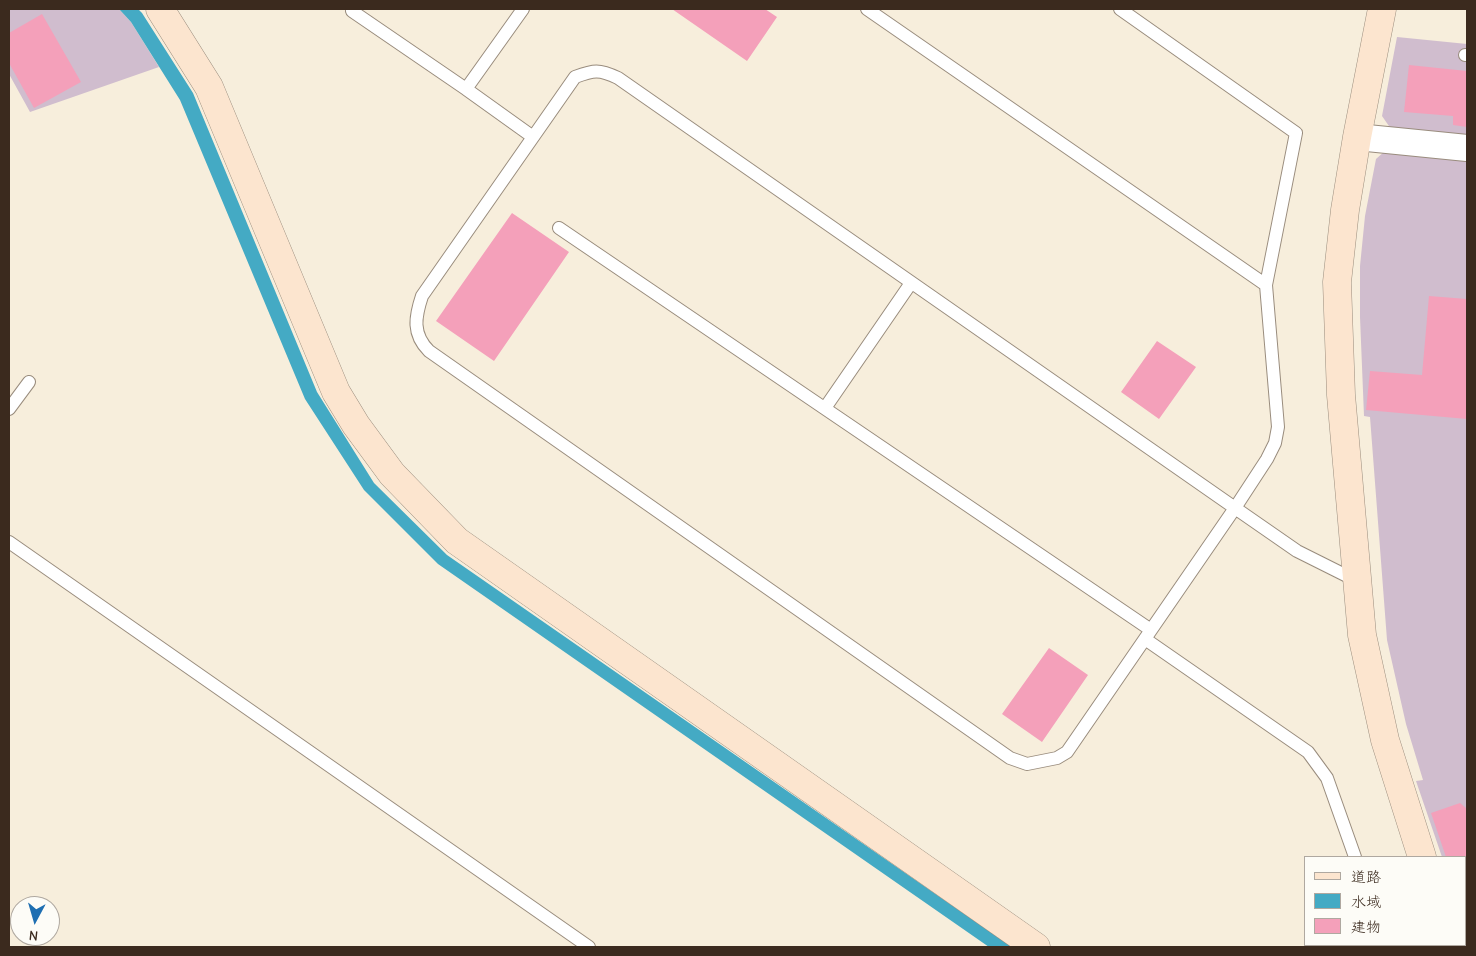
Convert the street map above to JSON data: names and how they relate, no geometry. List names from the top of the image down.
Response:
{
  "legend": ["道路", "水域", "建物"],
  "north": "bottom"
}
